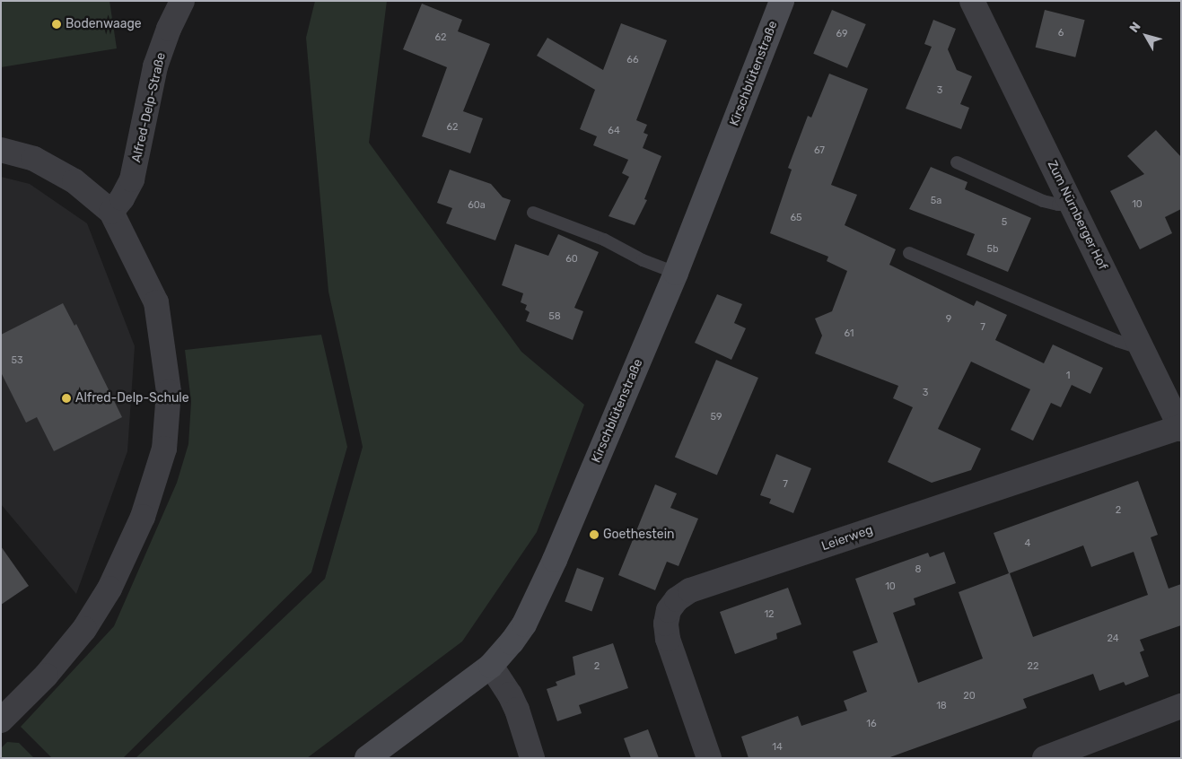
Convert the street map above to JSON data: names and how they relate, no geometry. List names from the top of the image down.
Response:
{
  "streets": {
    "main road": ["Kirschblütenstraße"],
    "street": ["Alfred-Delp-Straße", "Zum Nürnberger Hof", "Leierweg"]
  },
  "crossings": [
    ["Zum Nürnberger Hof", "Leierweg"]
  ],
  "places": ["Bodenwaage", "Alfred-Delp-Schule", "Goethestein"],
  "house_numbers": [
    "6",
    "69",
    "62",
    "66",
    "3",
    "62",
    "64",
    "67",
    "5a",
    "10",
    "60a",
    "65",
    "5",
    "5b",
    "60",
    "58",
    "9",
    "7",
    "61",
    "53",
    "1",
    "3",
    "59",
    "7",
    "2",
    "4",
    "8",
    "10",
    "12",
    "24",
    "2",
    "22",
    "20",
    "18",
    "16",
    "14"
  ],
  "north": "top left"
}
